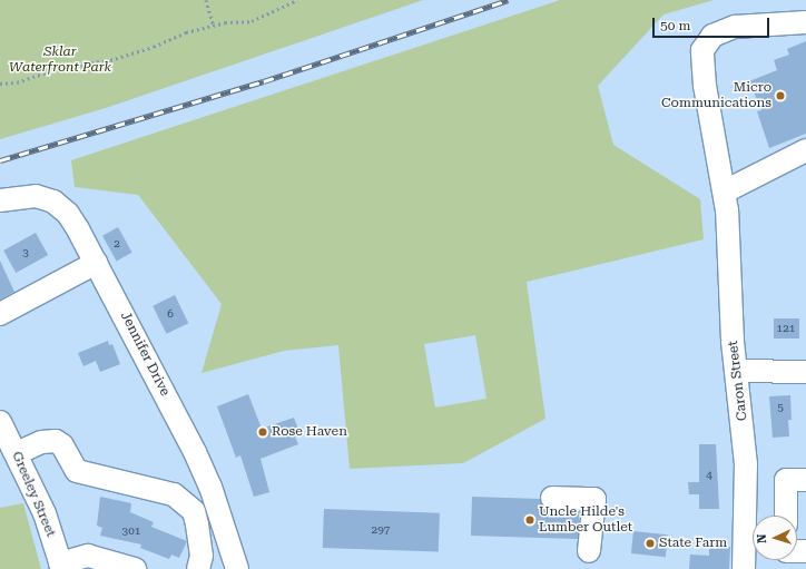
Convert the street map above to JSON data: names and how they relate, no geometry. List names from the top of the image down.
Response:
{
  "streets": {
    "street": ["Jennifer Drive", "Caron Street", "Greeley Street"]
  },
  "parks": ["Sklar Waterfront Park"],
  "places": [
    "Micro Communications",
    "Rose Haven",
    "Uncle Hilde's Lumber Outlet",
    "State Farm"
  ],
  "house_numbers": [
    "2",
    "3",
    "6",
    "121",
    "5",
    "4",
    "297",
    "301"
  ],
  "scale_bar": "50 m",
  "north": "left"
}
